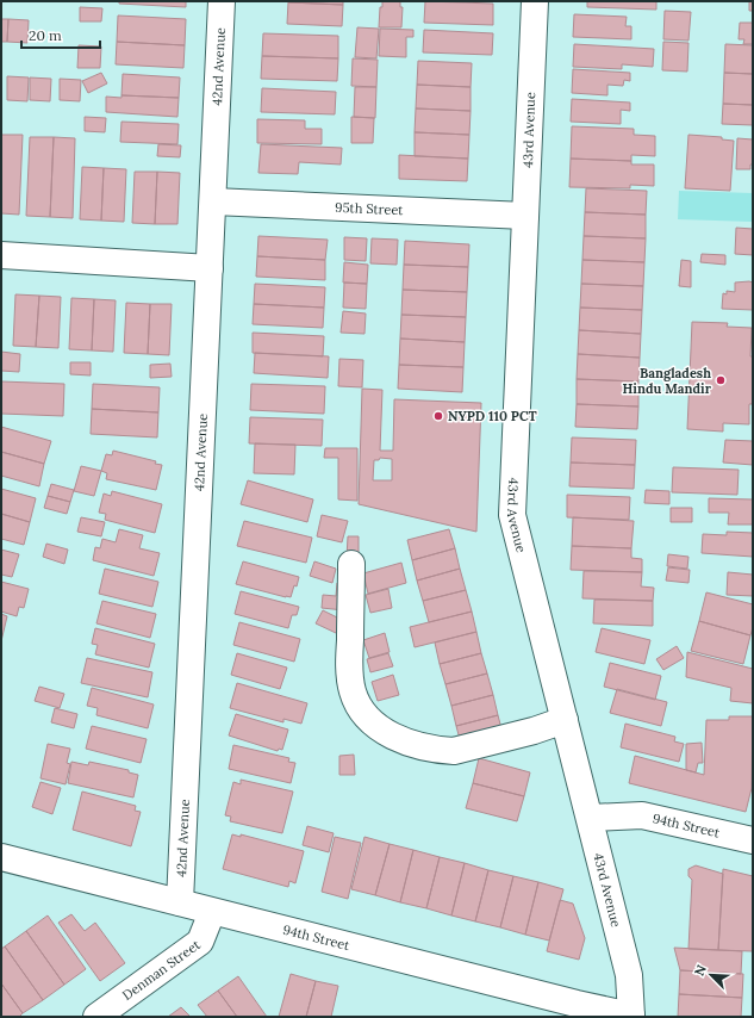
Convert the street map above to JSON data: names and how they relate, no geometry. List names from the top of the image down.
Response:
{
  "streets": {
    "street": [
      "42nd Avenue",
      "43rd Avenue",
      "95th Street",
      "94th Street",
      "Denman Street"
    ]
  },
  "crossings": [
    ["42nd Avenue", "95th Street"],
    ["42nd Avenue", "94th Street"],
    ["43rd Avenue", "95th Street"],
    ["43rd Avenue", "94th Street"],
    ["94th Street", "Denman Street"]
  ],
  "places": ["Bangladesh Hindu Mandir", "NYPD 110 PCT"],
  "scale_bar": "20 m",
  "north": "top left"
}
